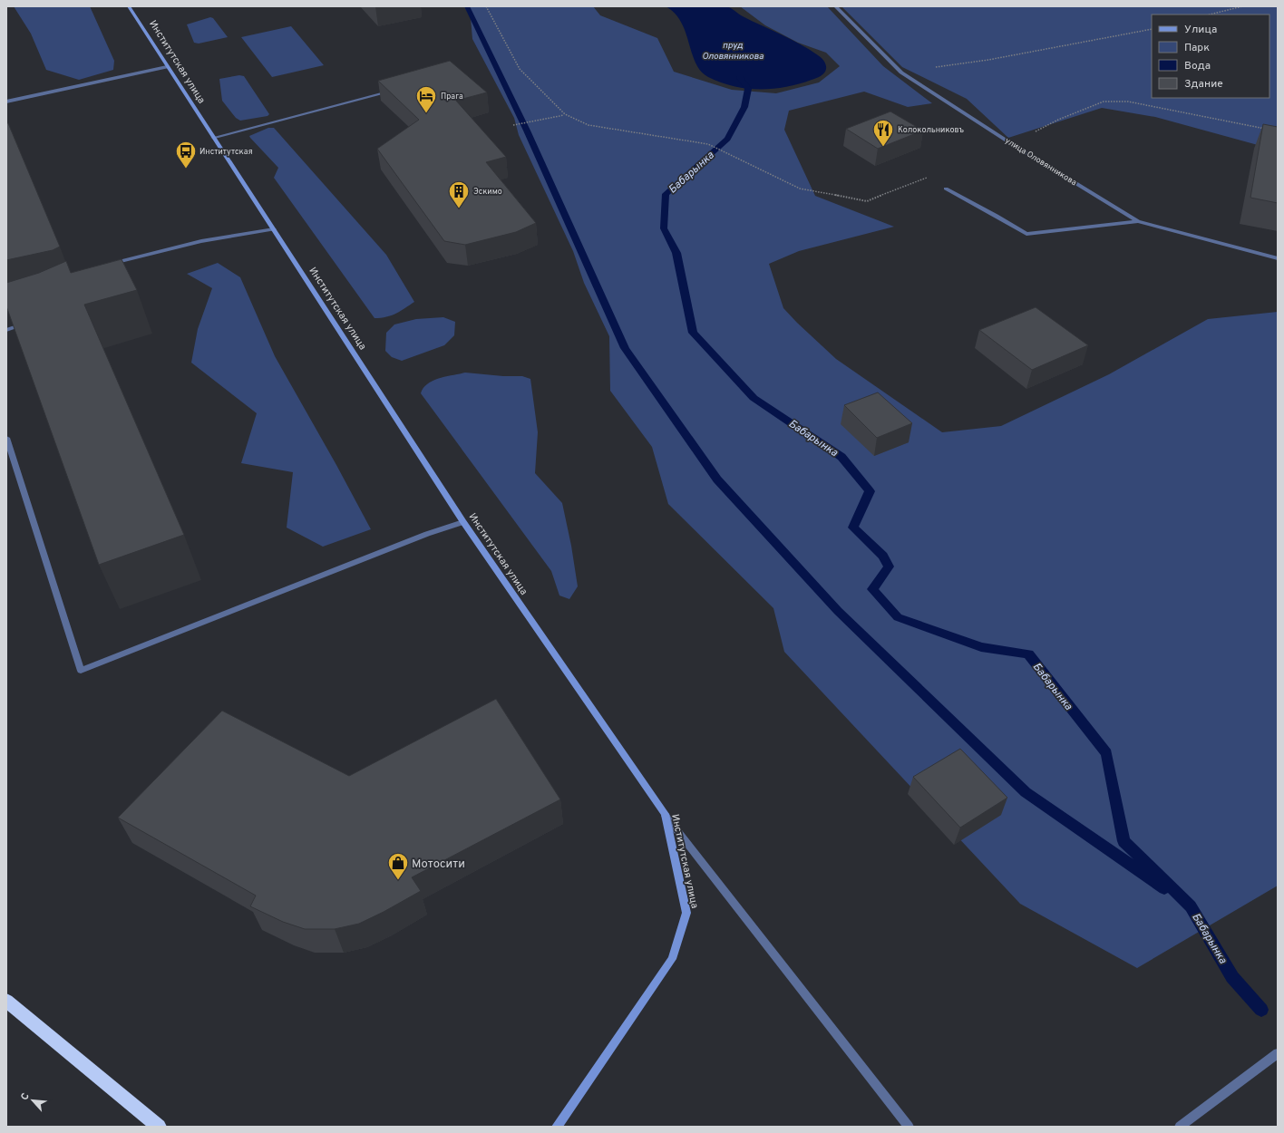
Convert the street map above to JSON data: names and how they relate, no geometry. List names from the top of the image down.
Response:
{
  "streets": {
    "street": ["Институтская улица"],
    "lane": ["улица Оловянникова"]
  },
  "water": ["пруд Оловянникова", "Бабарынка"],
  "places": {
    "hotel": ["Прага"],
    "restaurant": ["Колокольниковъ"],
    "bus stop": ["Институтская"],
    "building": ["Эскимо"],
    "shop": ["Мотосити"]
  },
  "legend": [
    "Улица",
    "Парк",
    "Вода",
    "Здание"
  ],
  "north": "top left"
}
